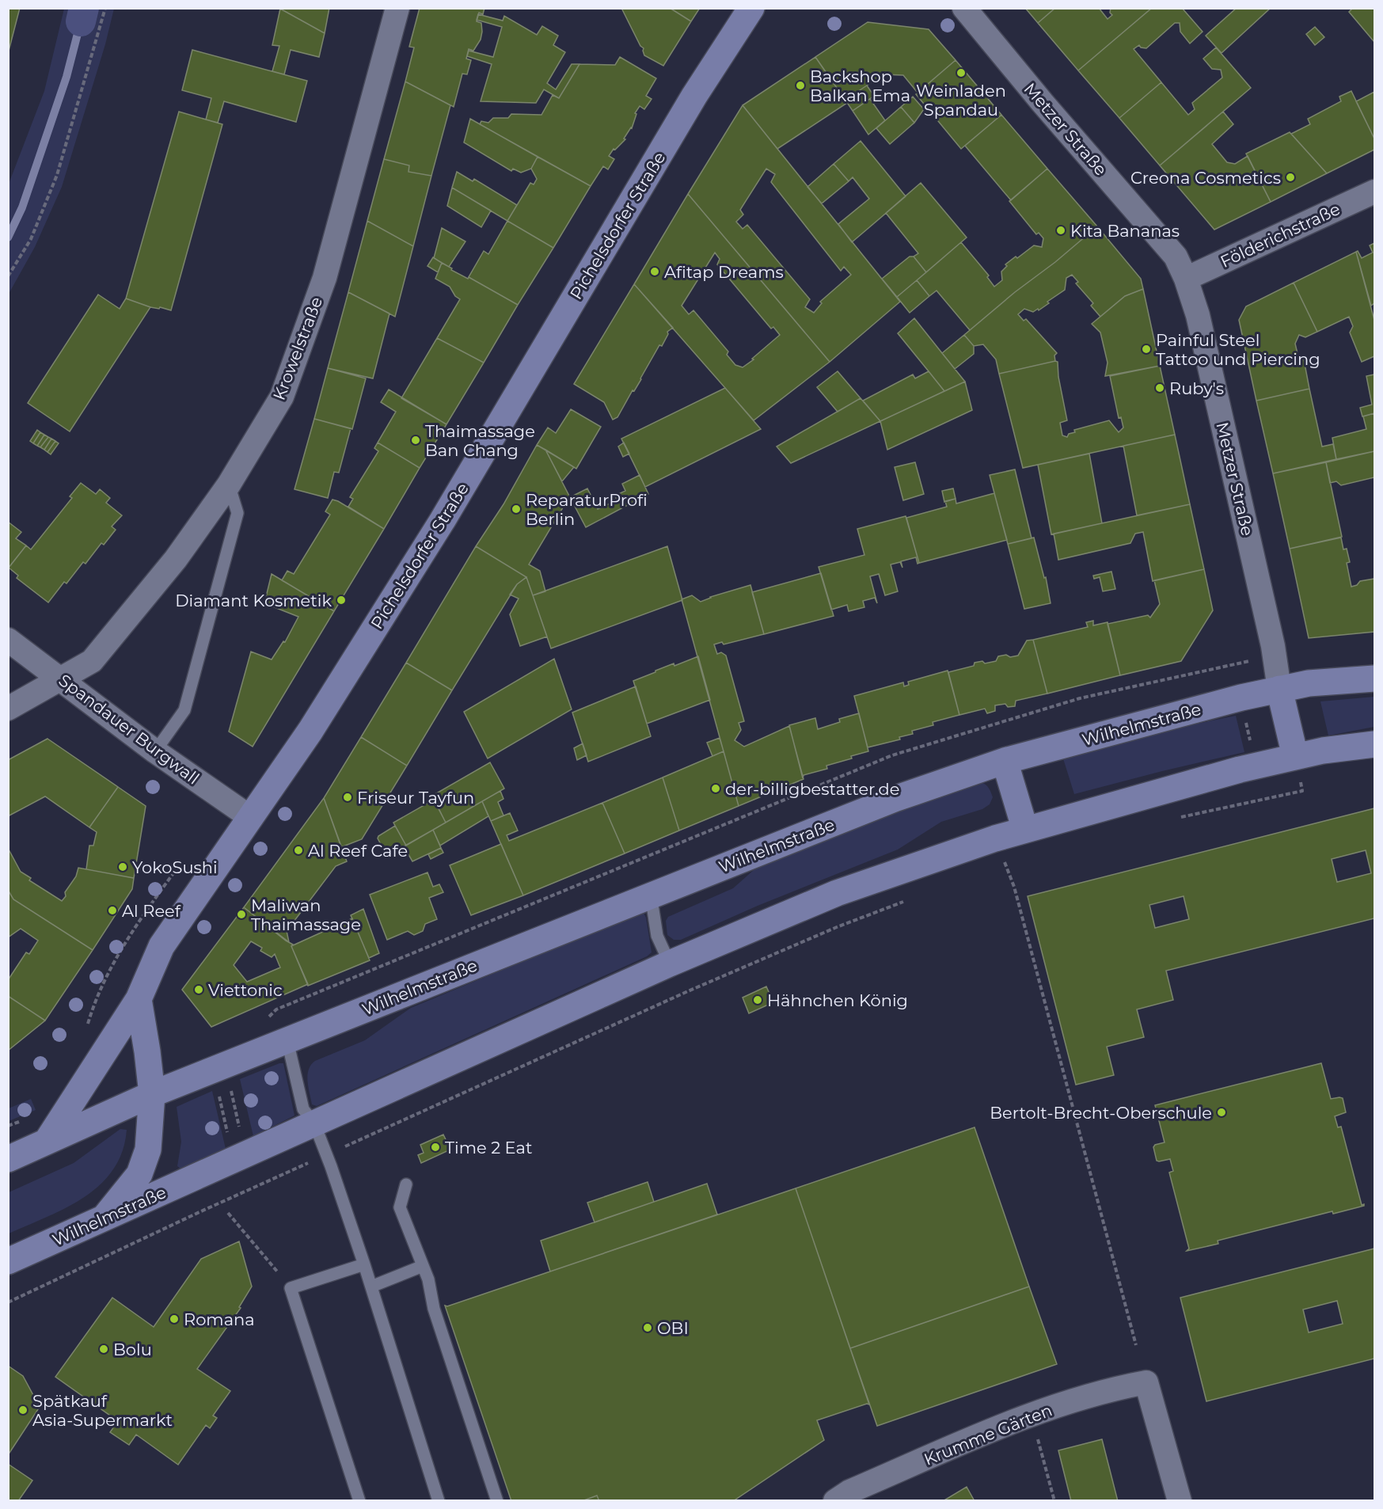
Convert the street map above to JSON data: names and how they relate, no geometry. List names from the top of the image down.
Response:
{
  "streets": {
    "main road": ["Pichelsdorfer Straße", "Wilhelmstraße"],
    "street": [
      "Metzer Straße",
      "Földerichstraße",
      "Krowelstraße",
      "Spandauer Burgwall",
      "Krumme Gärten"
    ]
  },
  "crossings": [
    ["Metzer Straße", "Földerichstraße"],
    ["Metzer Straße", "Wilhelmstraße"],
    ["Pichelsdorfer Straße", "Wilhelmstraße"],
    ["Pichelsdorfer Straße", "Spandauer Burgwall"],
    ["Krowelstraße", "Spandauer Burgwall"]
  ],
  "places": [
    "Weinladen Spandau",
    "Backshop Balkan Ema",
    "Creona Cosmetics",
    "Kita Bananas",
    "Afitap Dreams",
    "Painful Steel Tattoo und Piercing",
    "Ruby's",
    "Thaimassage Ban Chang",
    "ReparaturProfi Berlin",
    "Diamant Kosmetik",
    "der-billigbestatter.de",
    "Friseur Tayfun",
    "Al Reef Cafe",
    "YokoSushi",
    "Al Reef",
    "Maliwan Thaimassage",
    "Viettonic",
    "Hähnchen König",
    "Bertolt-Brecht-Oberschule",
    "Time 2 Eat",
    "Romana",
    "OBI",
    "Bolu",
    "Spätkauf Asia-Supermarkt"
  ]
}
